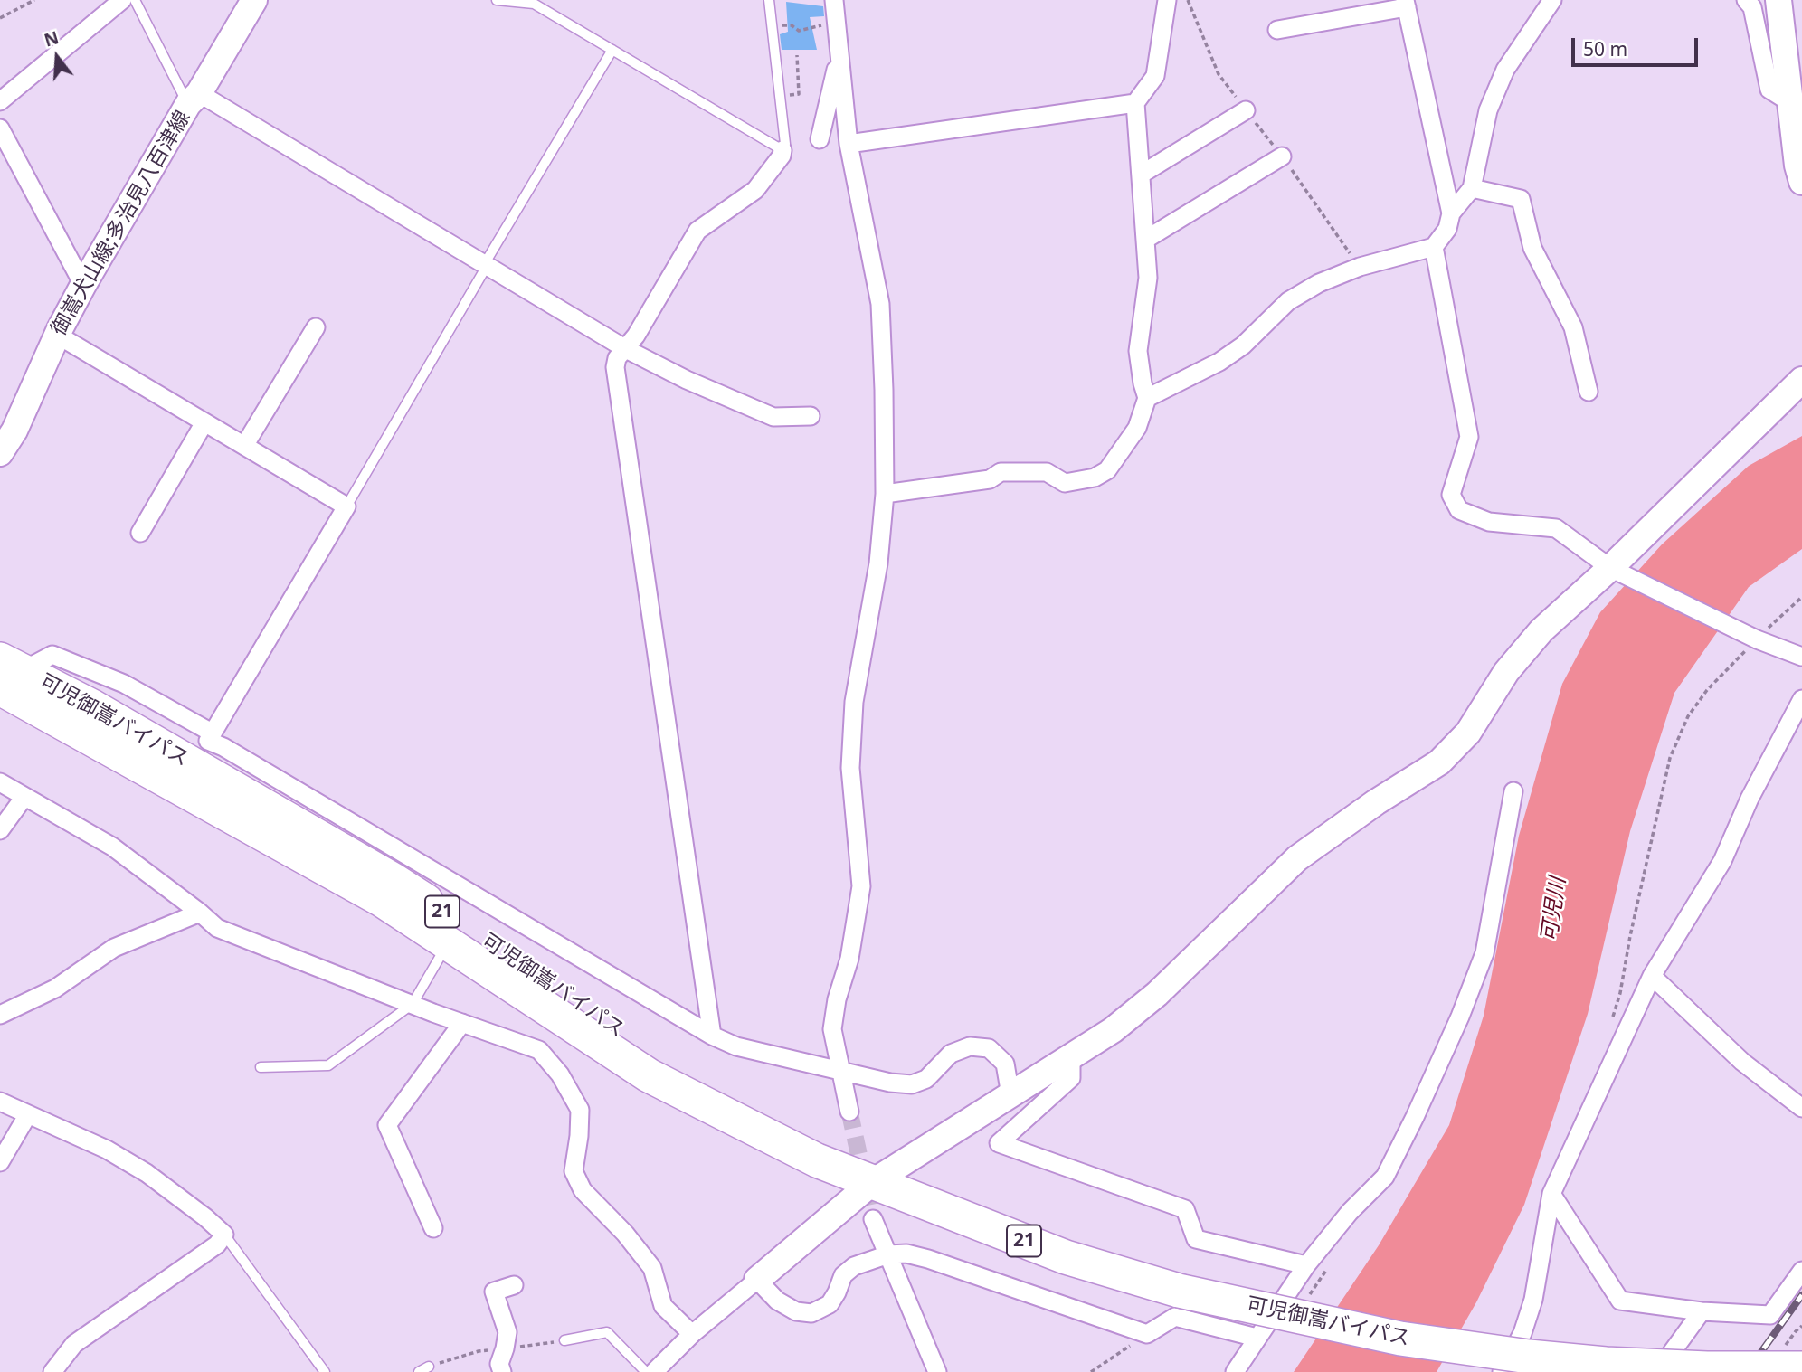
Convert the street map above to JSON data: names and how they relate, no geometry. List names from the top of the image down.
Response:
{
  "streets": {
    "highway": ["可児御嵩バイパス", "21"],
    "street": ["御嵩犬山線;多治見八百津線"]
  },
  "water": ["可児川"],
  "scale_bar": "50 m",
  "north": "top"
}
